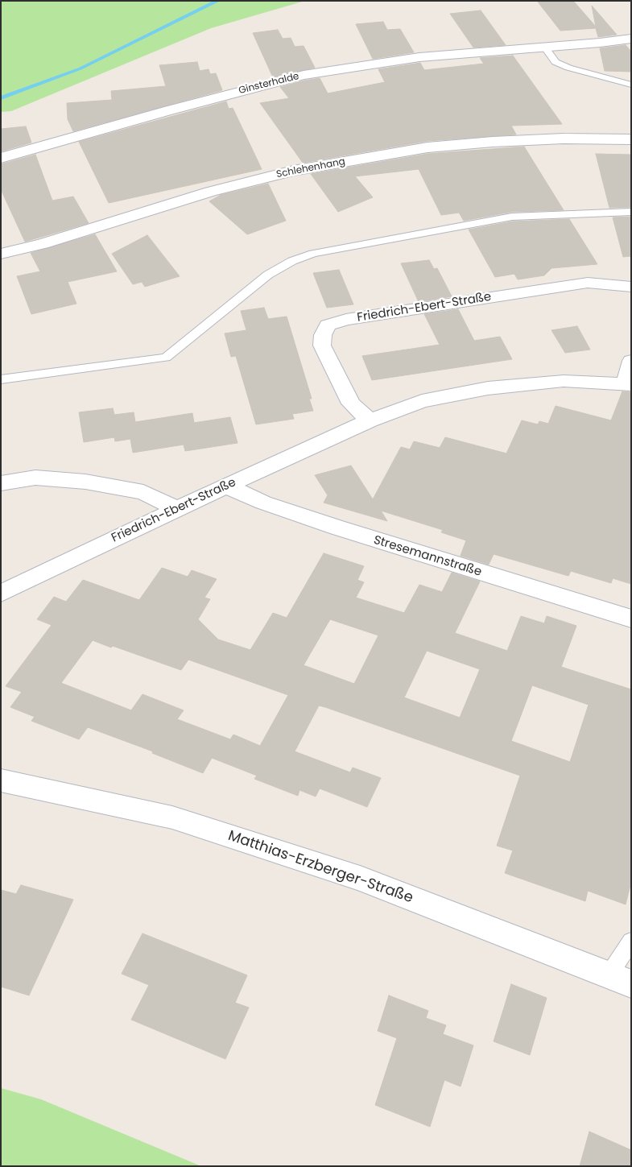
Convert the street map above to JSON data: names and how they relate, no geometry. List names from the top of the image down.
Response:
{
  "streets": {
    "street": [
      "Ginsterhalde",
      "Schlehenhang",
      "Friedrich-Ebert-Straße",
      "Stresemannstraße",
      "Matthias-Erzberger-Straße"
    ]
  },
  "crossings": [
    ["Friedrich-Ebert-Straße", "Stresemannstraße"]
  ]
}
